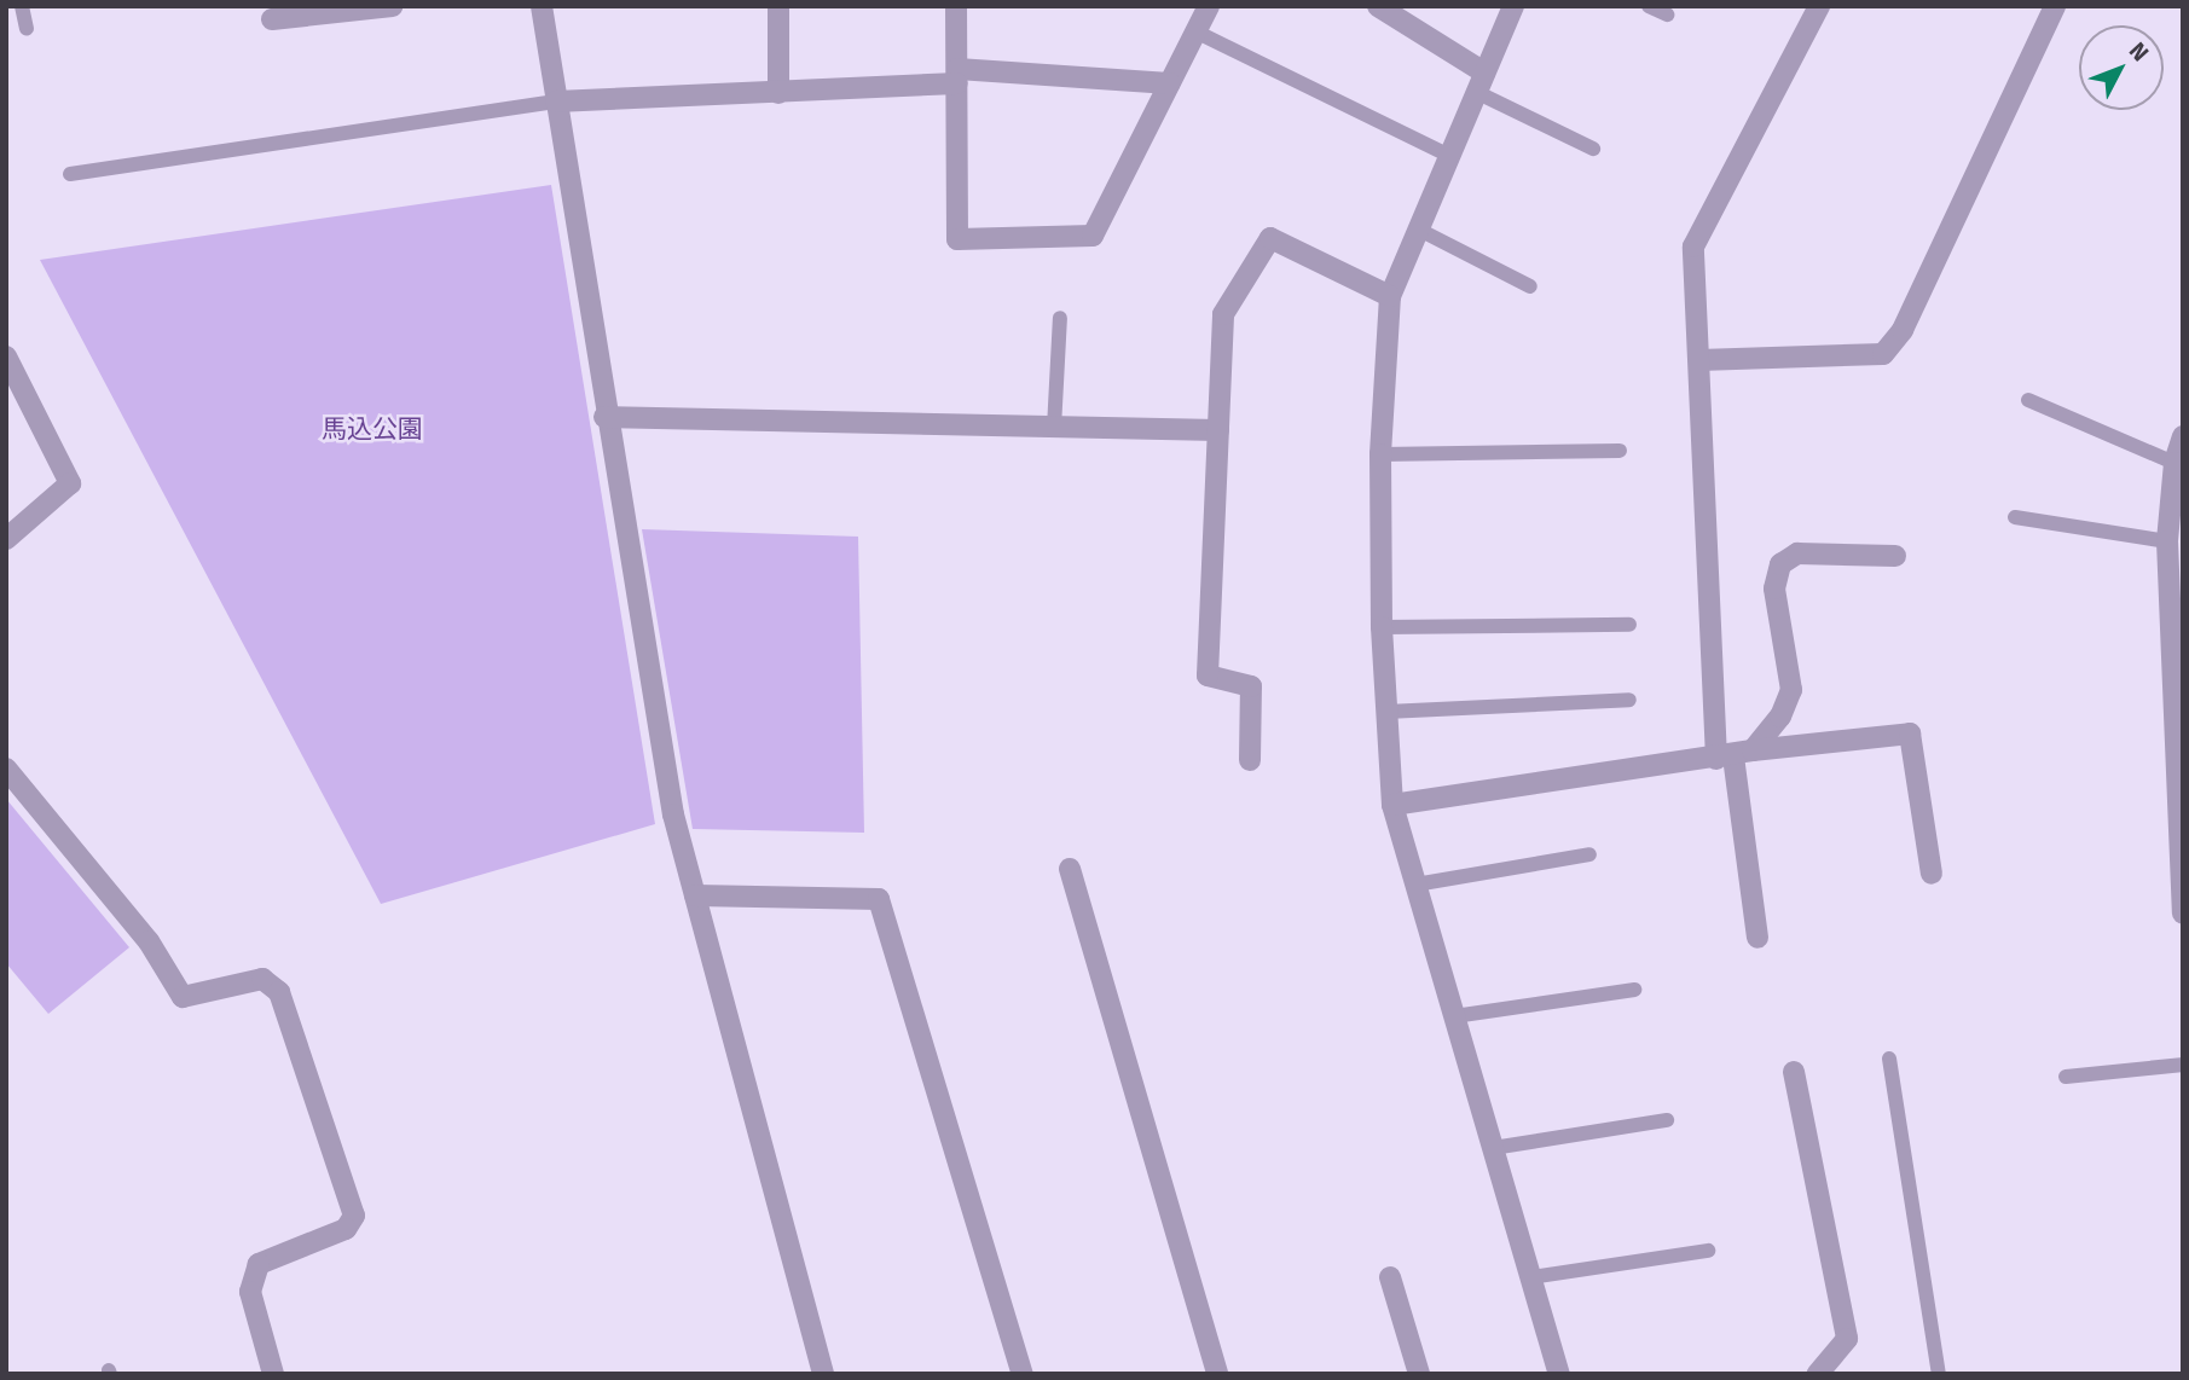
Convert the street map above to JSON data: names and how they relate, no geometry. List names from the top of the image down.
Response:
{
  "parks": ["馬込公園"],
  "north": "top right"
}
